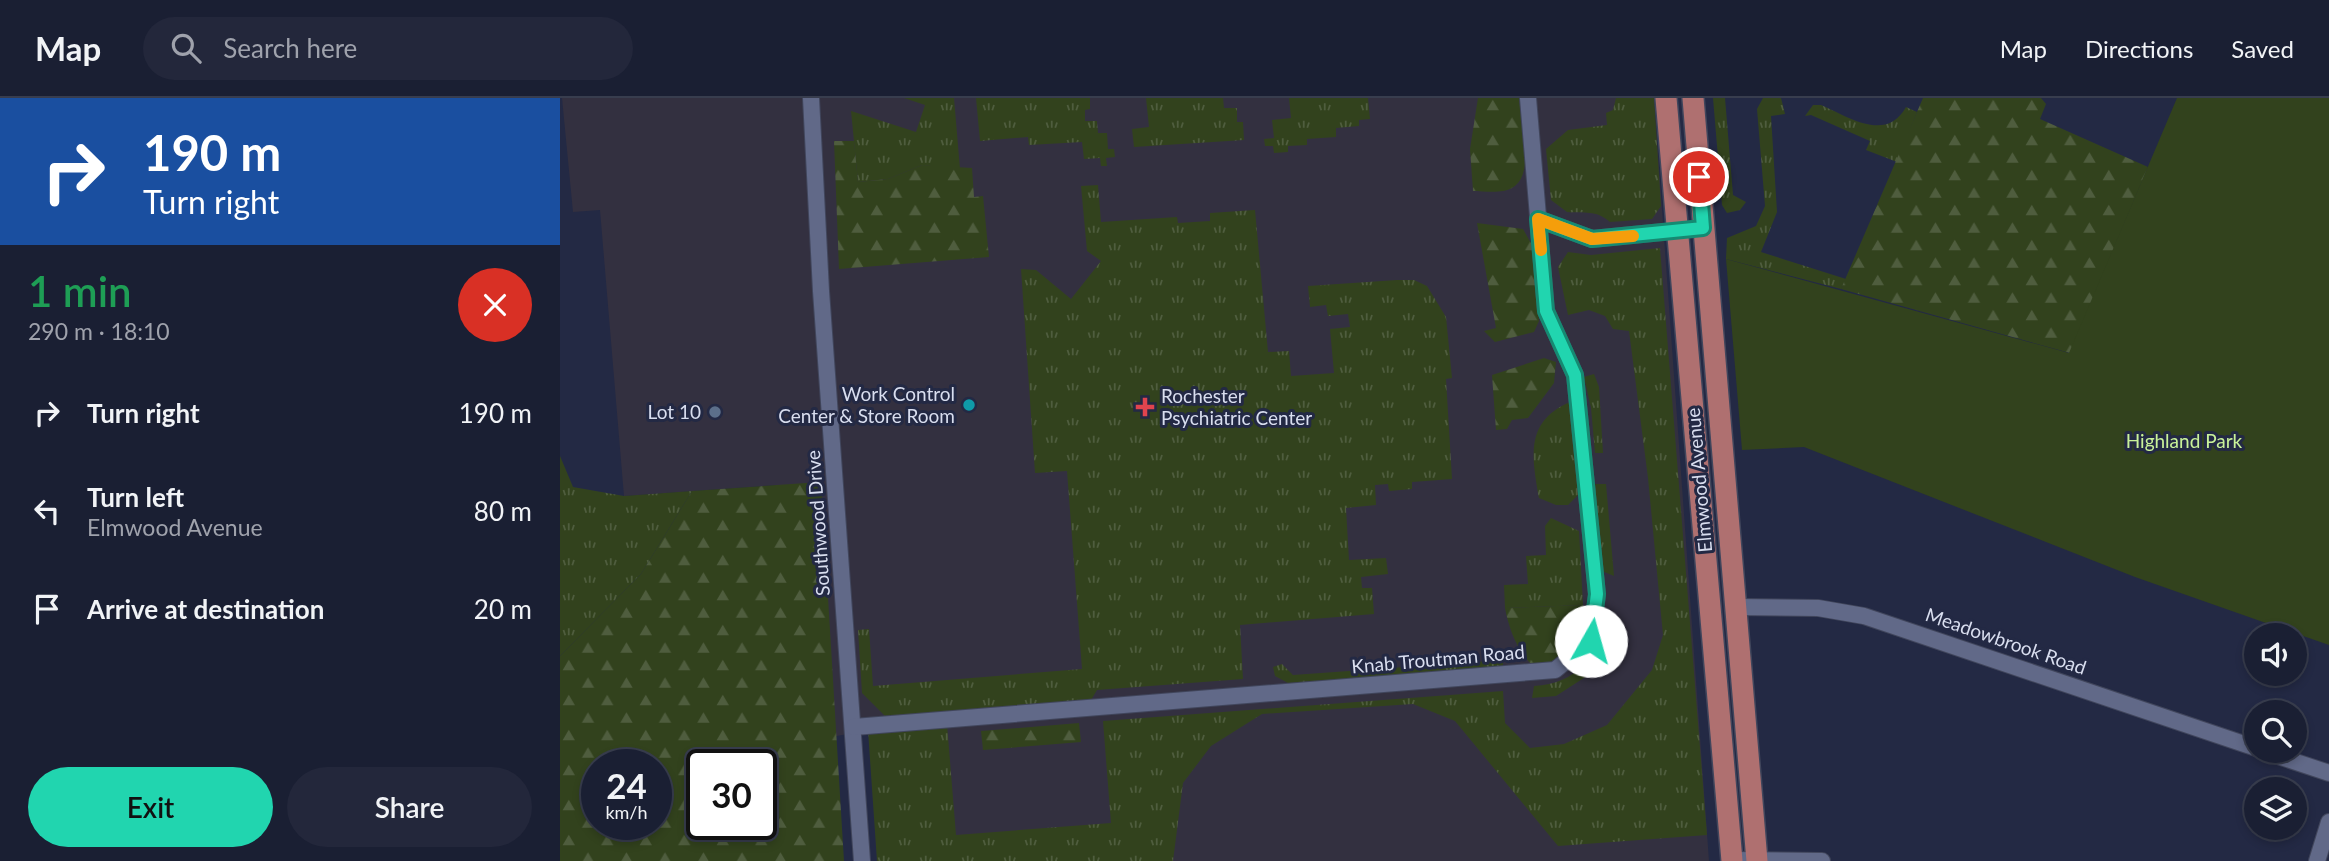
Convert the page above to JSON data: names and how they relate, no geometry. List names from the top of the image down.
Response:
{
  "streets": {
    "main road": ["Elmwood Avenue"],
    "street": ["Southwood Drive", "Meadowbrook Road", "Knab Troutman Road"]
  },
  "crossings": [
    ["Elmwood Avenue", "Meadowbrook Road"],
    ["Southwood Drive", "Knab Troutman Road"]
  ],
  "parks": ["Highland Park"],
  "places": {
    "other": ["Work Control Center & Store Room", "Lot 10"],
    "health": ["Rochester Psychiatric Center"]
  },
  "page": {
    "header": "Map",
    "search": "Search here",
    "nav": ["Map", "Directions", "Saved"],
    "turn": ["190 m", "Turn right"],
    "heading": ["1 min", "290 m · 18:10"],
    "list": [
      {
        "name": "Turn right",
        "value": "190 m"
      },
      {
        "name": "Turn left",
        "note": "Elmwood Avenue",
        "value": "80 m"
      },
      {
        "name": "Arrive at destination",
        "value": "20 m"
      }
    ],
    "speed": "24 km/h",
    "limit": "30",
    "buttons": ["Exit", "Share"]
  }
}
